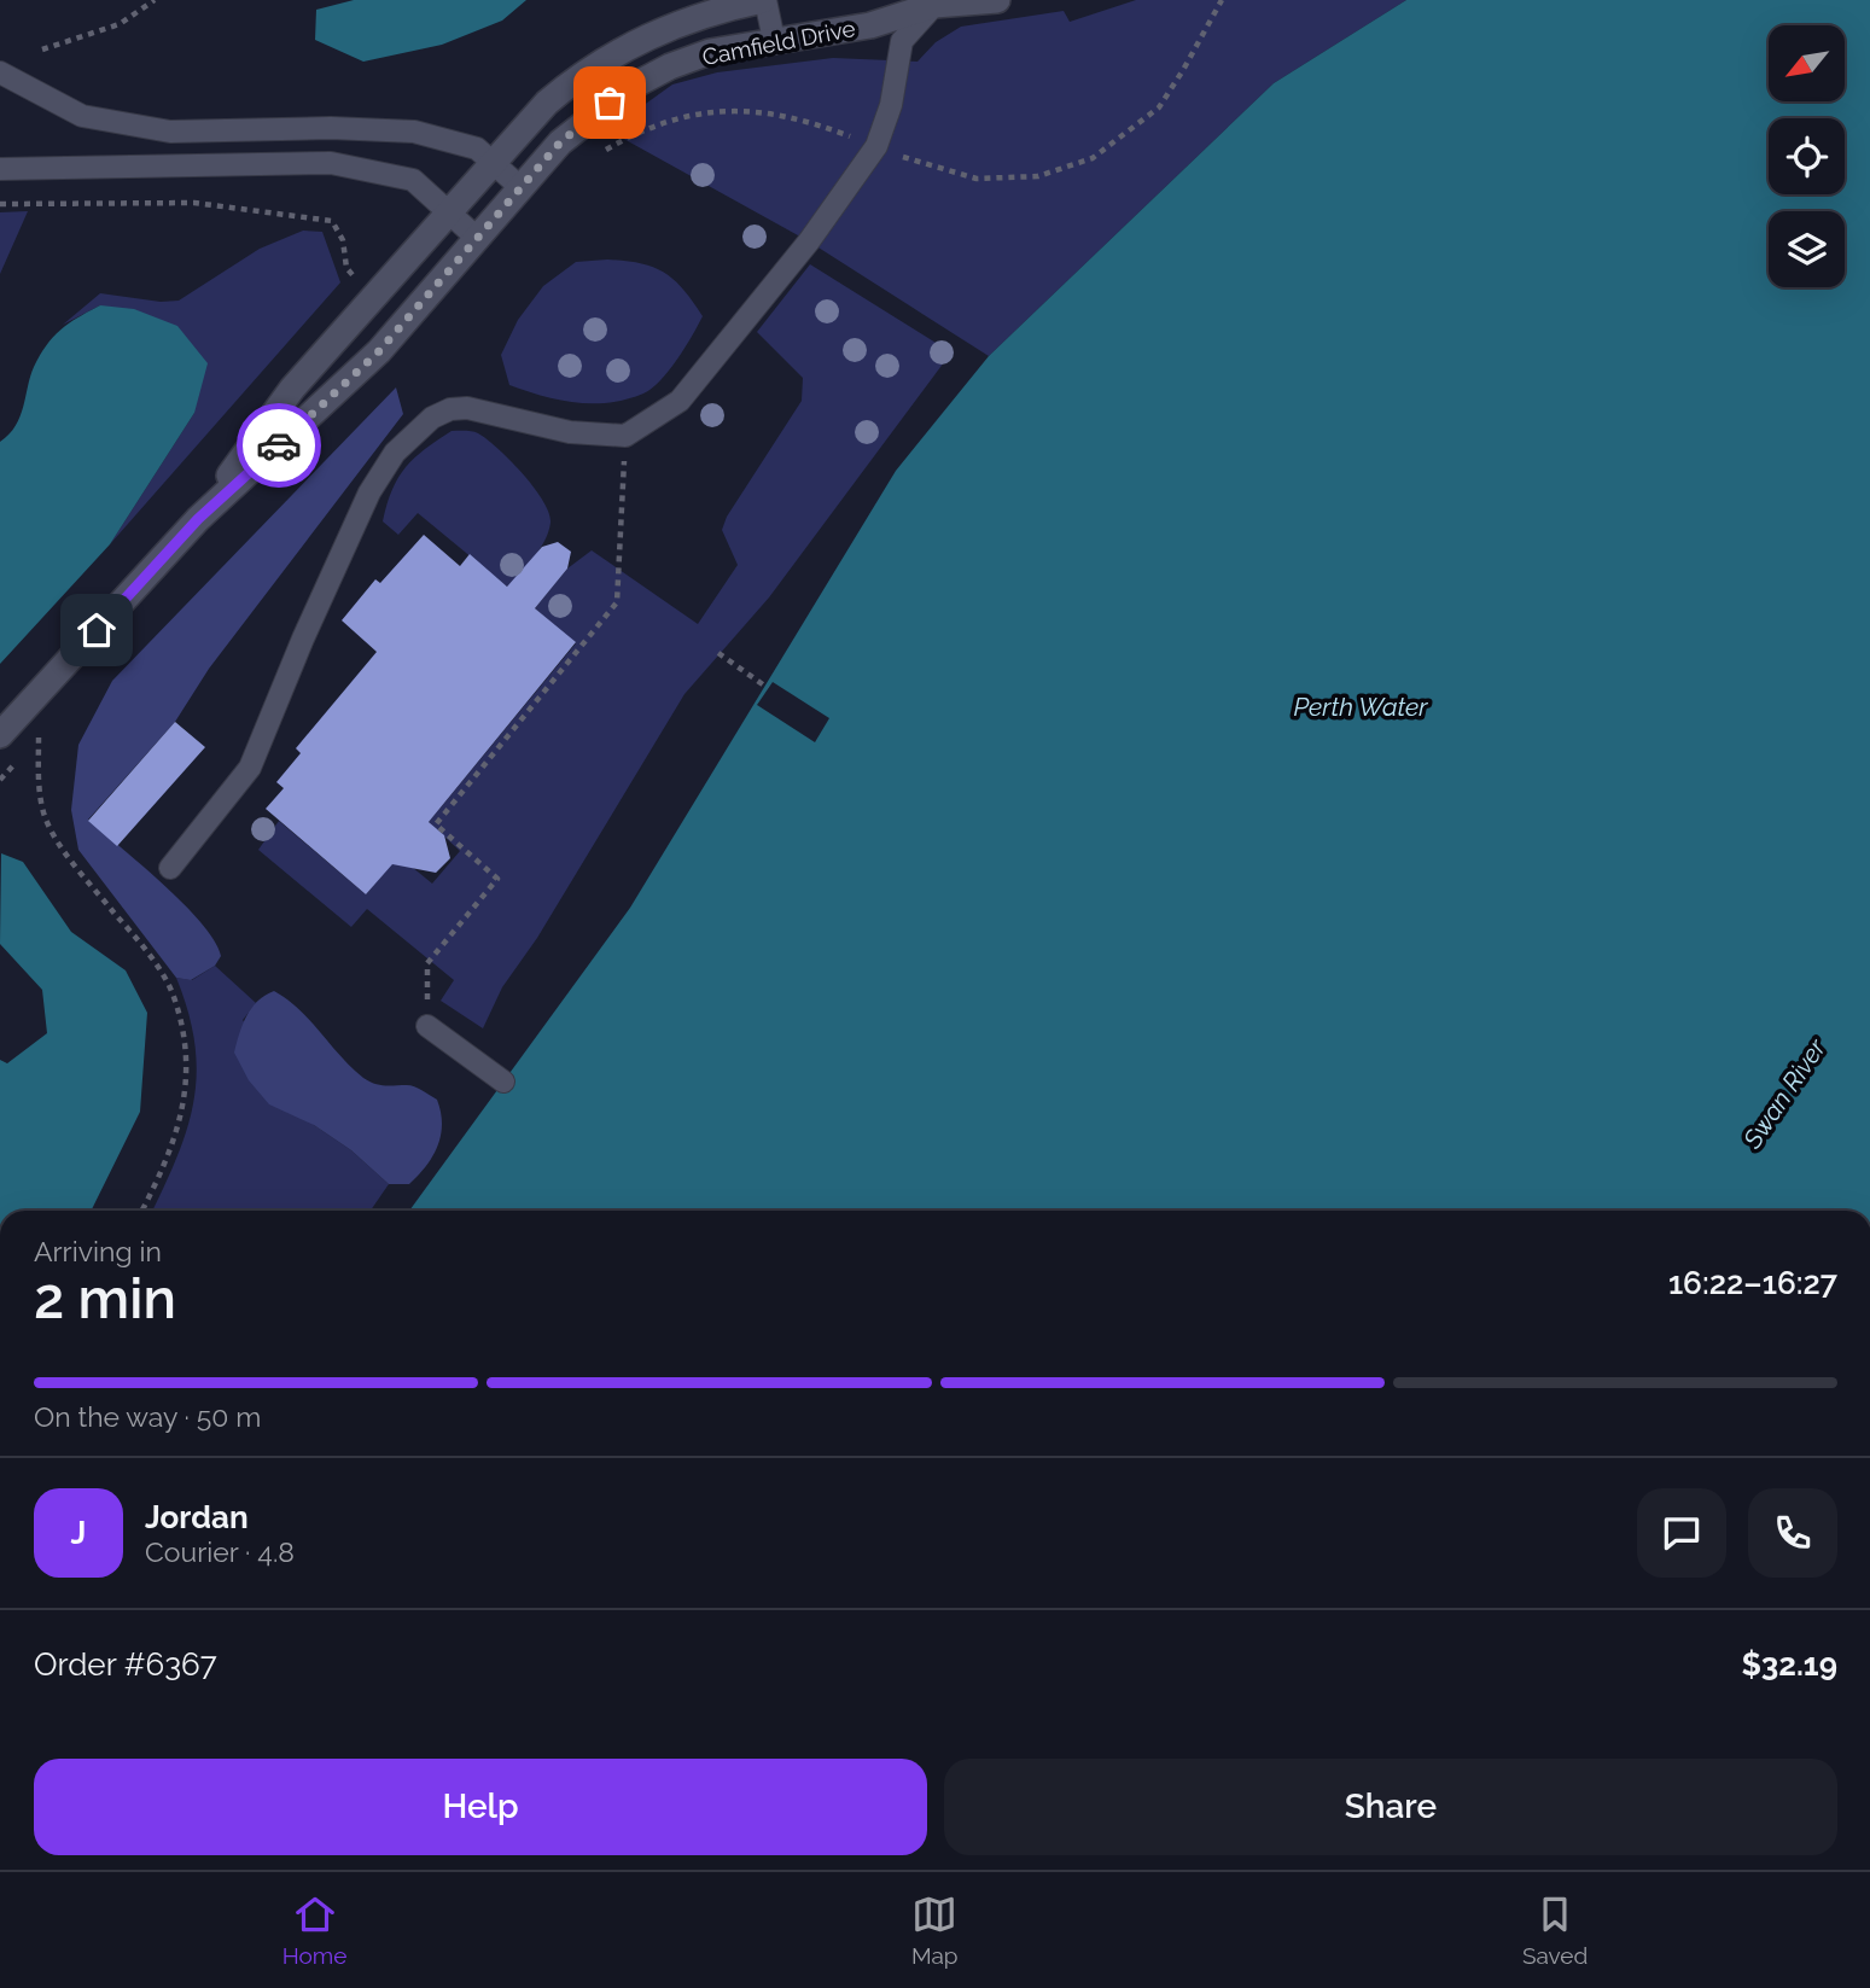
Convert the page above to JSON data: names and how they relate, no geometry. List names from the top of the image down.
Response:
{
  "streets": {
    "street": ["Camfield Drive"]
  },
  "water": ["Perth Water", "Swan River"],
  "north": "bottom left",
  "page": {
    "heading": ["2 min", "Arriving in", "16:22–16:27"],
    "panel": [
      "Jordan",
      "Courier · 4.8",
      "Order #6367",
      "$32.19"
    ],
    "bar": "On the way · 50 m",
    "round": "J",
    "buttons": ["Help", "Share"],
    "tabs": ["Home", "Map", "Saved"]
  }
}
